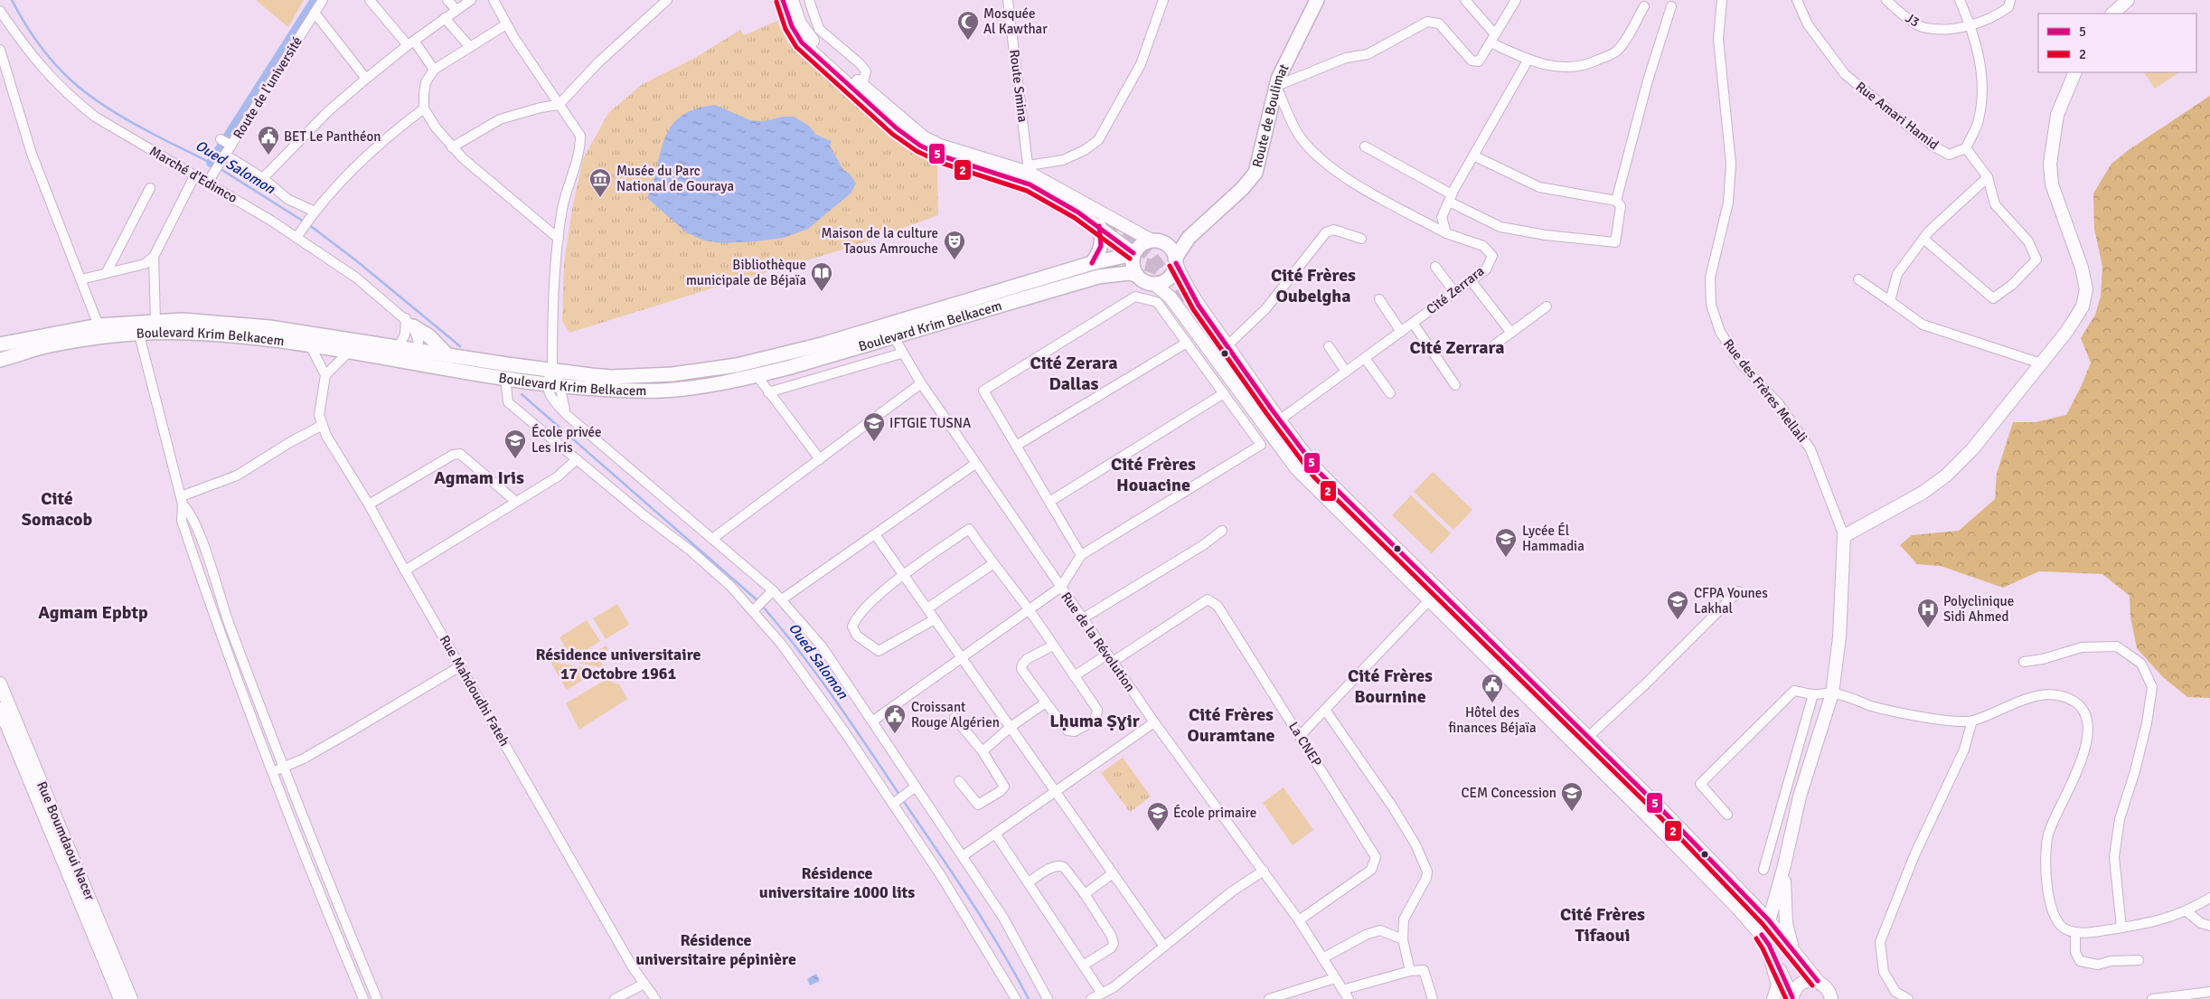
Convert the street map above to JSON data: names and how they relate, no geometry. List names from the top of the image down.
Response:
{
  "streets": {
    "main road": ["Route de Boulimat", "Boulevard Krim Belkacem"],
    "street": [
      "J3",
      "Route Smina",
      "Route de l'université",
      "Rue Amari Hamid",
      "Marché d'Edimco",
      "Cité Zerrara",
      "Rue des Frères Mellali",
      "Rue de la Révolution",
      "Rue Mahdoudhi Fateh",
      "La CNEP",
      "Rue Boumdaoui Nacer"
    ]
  },
  "crossings": [
    ["Route de Boulimat", "Boulevard Krim Belkacem"],
    ["Boulevard Krim Belkacem", "Rue de la Révolution"],
    ["Rue de la Révolution", "La CNEP"]
  ],
  "districts": [
    "Cité Frères Oubelgha",
    "Cité Zerrara",
    "Cité Zerara Dallas",
    "Cité Frères Houacine",
    "Agmam Iris",
    "Cité Somacob",
    "Agmam Epbtp",
    "Résidence universitaire 17 Octobre 1961",
    "Cité Frères Bournine",
    "Cité Frères Ouramtane",
    "Lḥuma Ṣɣir",
    "Résidence universitaire 1000 lits",
    "Cité Frères Tifaoui",
    "Résidence universitaire pépinière"
  ],
  "water": ["Oued Salomon"],
  "places": {
    "mosque": ["Mosquée Al Kawthar"],
    "public building": ["BET Le Panthéon", "Hôtel des finances Béjaïa", "Croissant Rouge Algérien"],
    "museum": ["Musée du Parc National de Gouraya"],
    "theatre": ["Maison de la culture Taous Amrouche"],
    "library": ["Bibliothèque municipale de Béjaïa"],
    "school or university": [
      "IFTGIE TUSNA",
      "École privée Les Iris",
      "Lycée Él Hammadia",
      "CFPA Younes Lakhal",
      "CEM Concession",
      "École primaire"
    ],
    "hospital": ["Polyclinique Sidi Ahmed"]
  },
  "lines": ["transit line 5", "transit line 2"],
  "legend": ["5", "2"]
}
